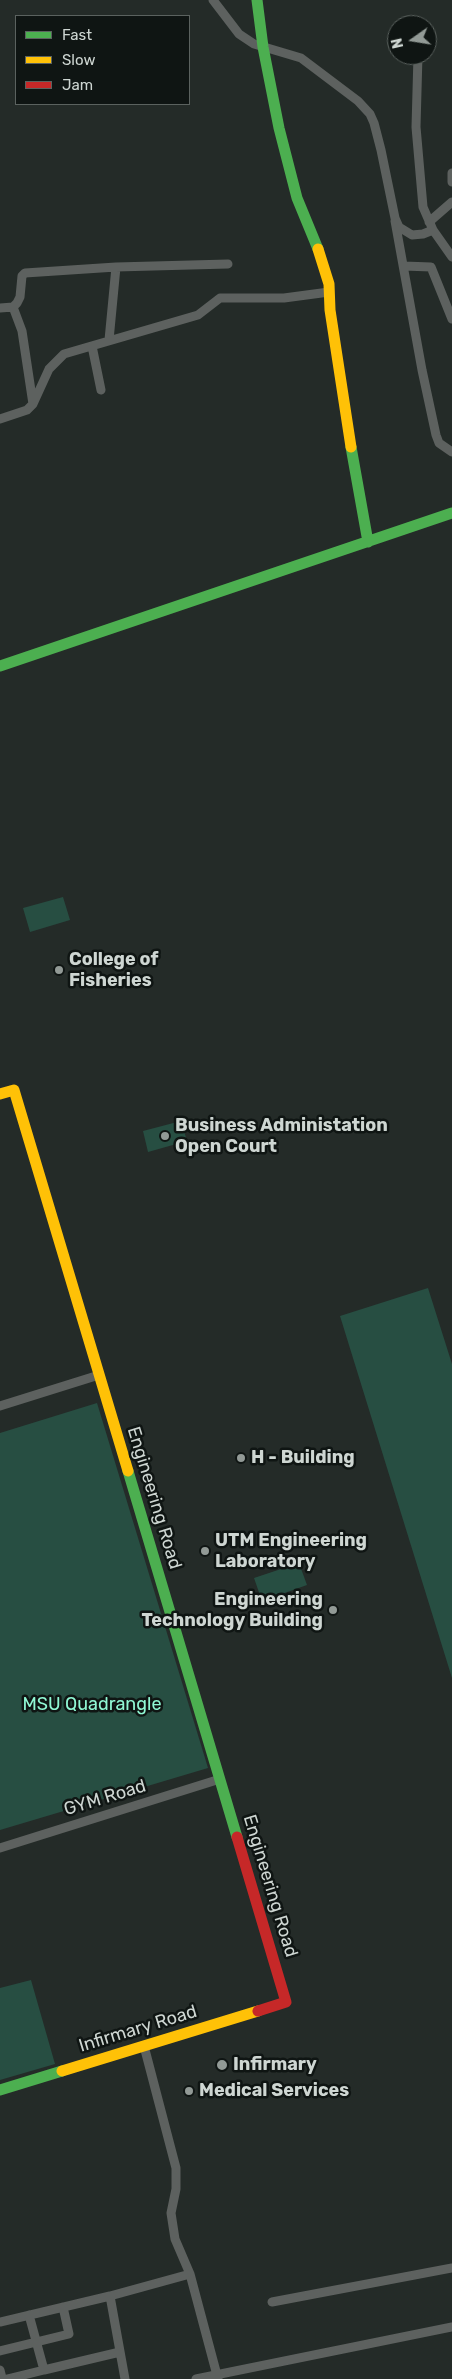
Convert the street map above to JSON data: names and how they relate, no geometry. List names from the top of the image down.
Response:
{
  "streets": {
    "street": ["Engineering Road", "GYM Road", "Infirmary Road"]
  },
  "crossings": [
    ["Engineering Road", "GYM Road"],
    ["Engineering Road", "Infirmary Road"]
  ],
  "parks": ["MSU Quadrangle"],
  "places": [
    "College of Fisheries",
    "Business Administation Open Court",
    "H - Building",
    "UTM Engineering Laboratory",
    "Engineering Technology Building",
    "Infirmary",
    "Medical Services"
  ],
  "legend": ["Fast", "Slow", "Jam"],
  "north": "left"
}
